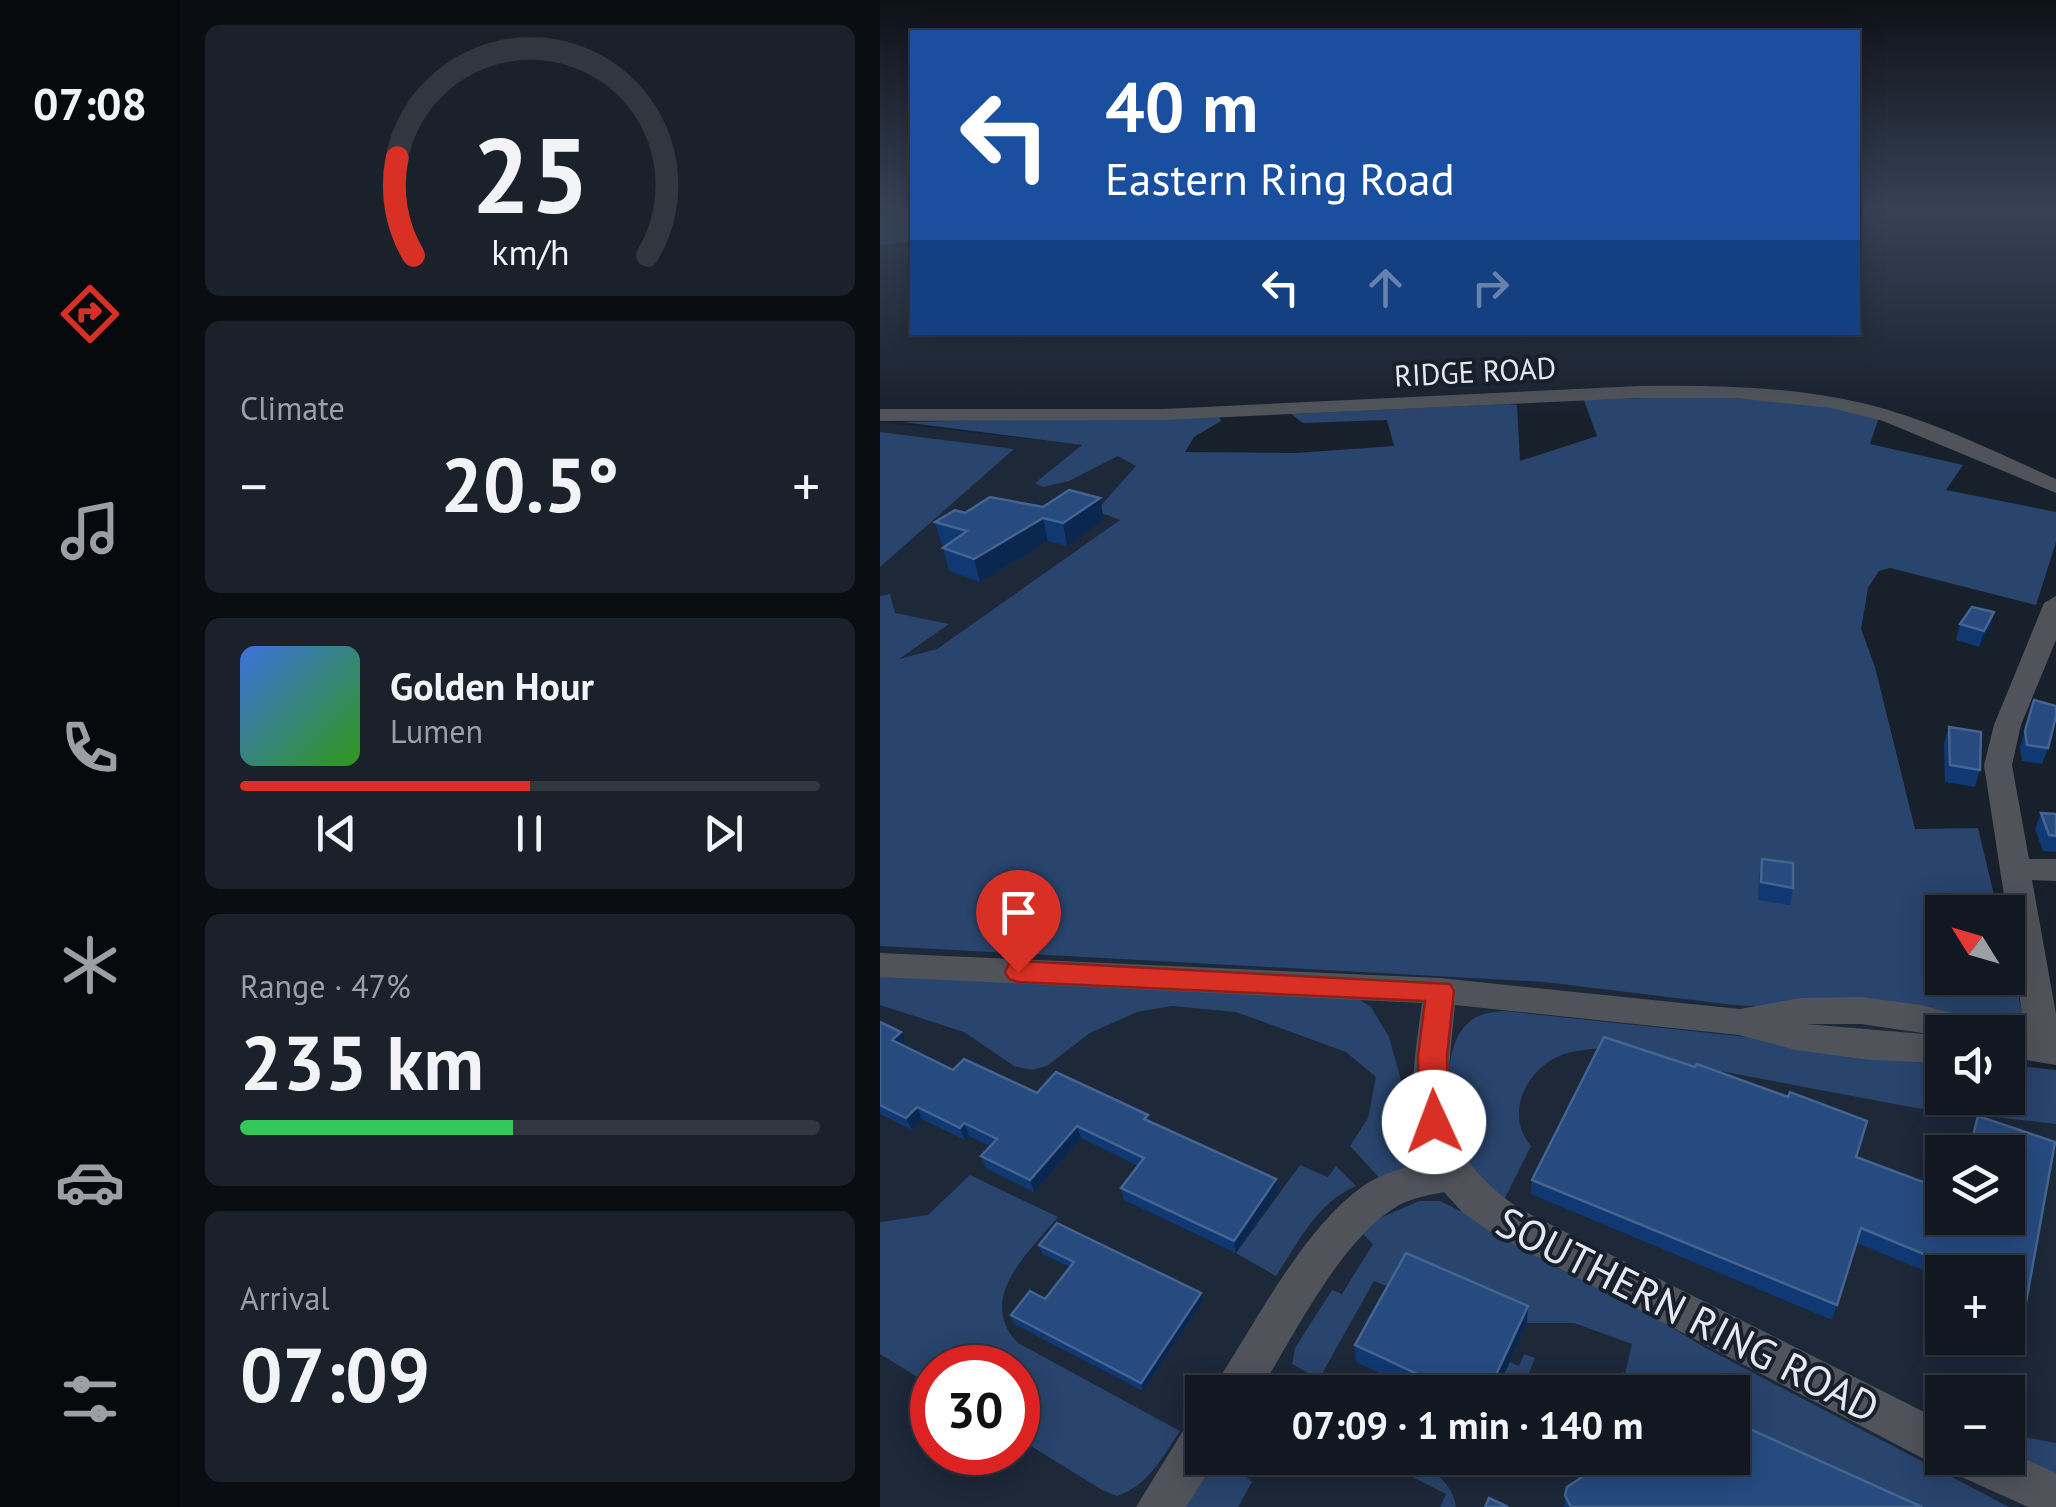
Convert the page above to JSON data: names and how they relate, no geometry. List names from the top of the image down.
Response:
{
  "streets": {
    "street": ["RIDGE ROAD", "SOUTHERN RING ROAD"]
  },
  "north": "top left",
  "page": {
    "tabs": "07:08",
    "turn": ["40 m", "Eastern Ring Road"],
    "tile": [
      "Climate",
      ["Range · 47%", "235 km"],
      ["Arrival", "07:09"]
    ],
    "heat": ["−", "20.5°", "+"],
    "song": ["Golden Hour", "Lumen"],
    "map_buttons": ["+", "−"],
    "limit": "30",
    "trip": "07:09 · 1 min · 140 m",
    "gauge": ["25", "km/h"]
  }
}
